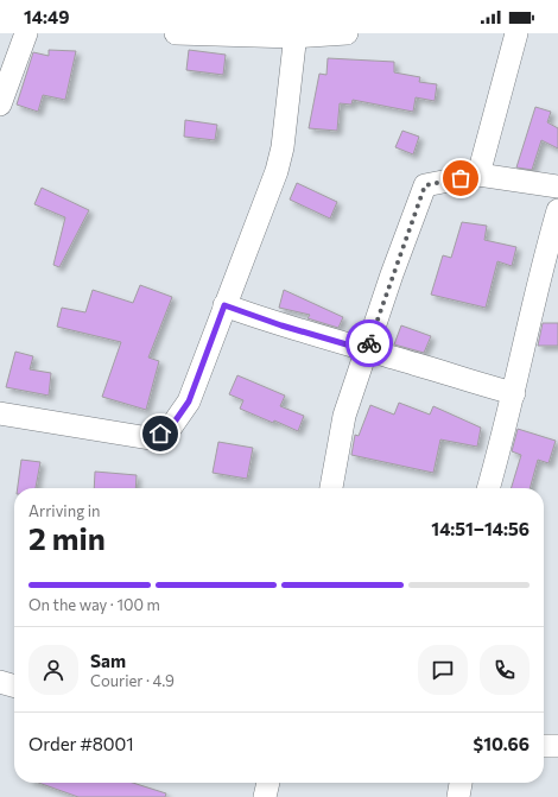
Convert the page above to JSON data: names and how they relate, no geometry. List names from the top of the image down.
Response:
{
  "page": {
    "status": "14:49",
    "heading": ["2 min", "Arriving in", "14:51–14:56"],
    "panel": [
      "Sam",
      "Courier · 4.9",
      "Order #8001",
      "$10.66"
    ],
    "bar": "On the way · 100 m"
  }
}
